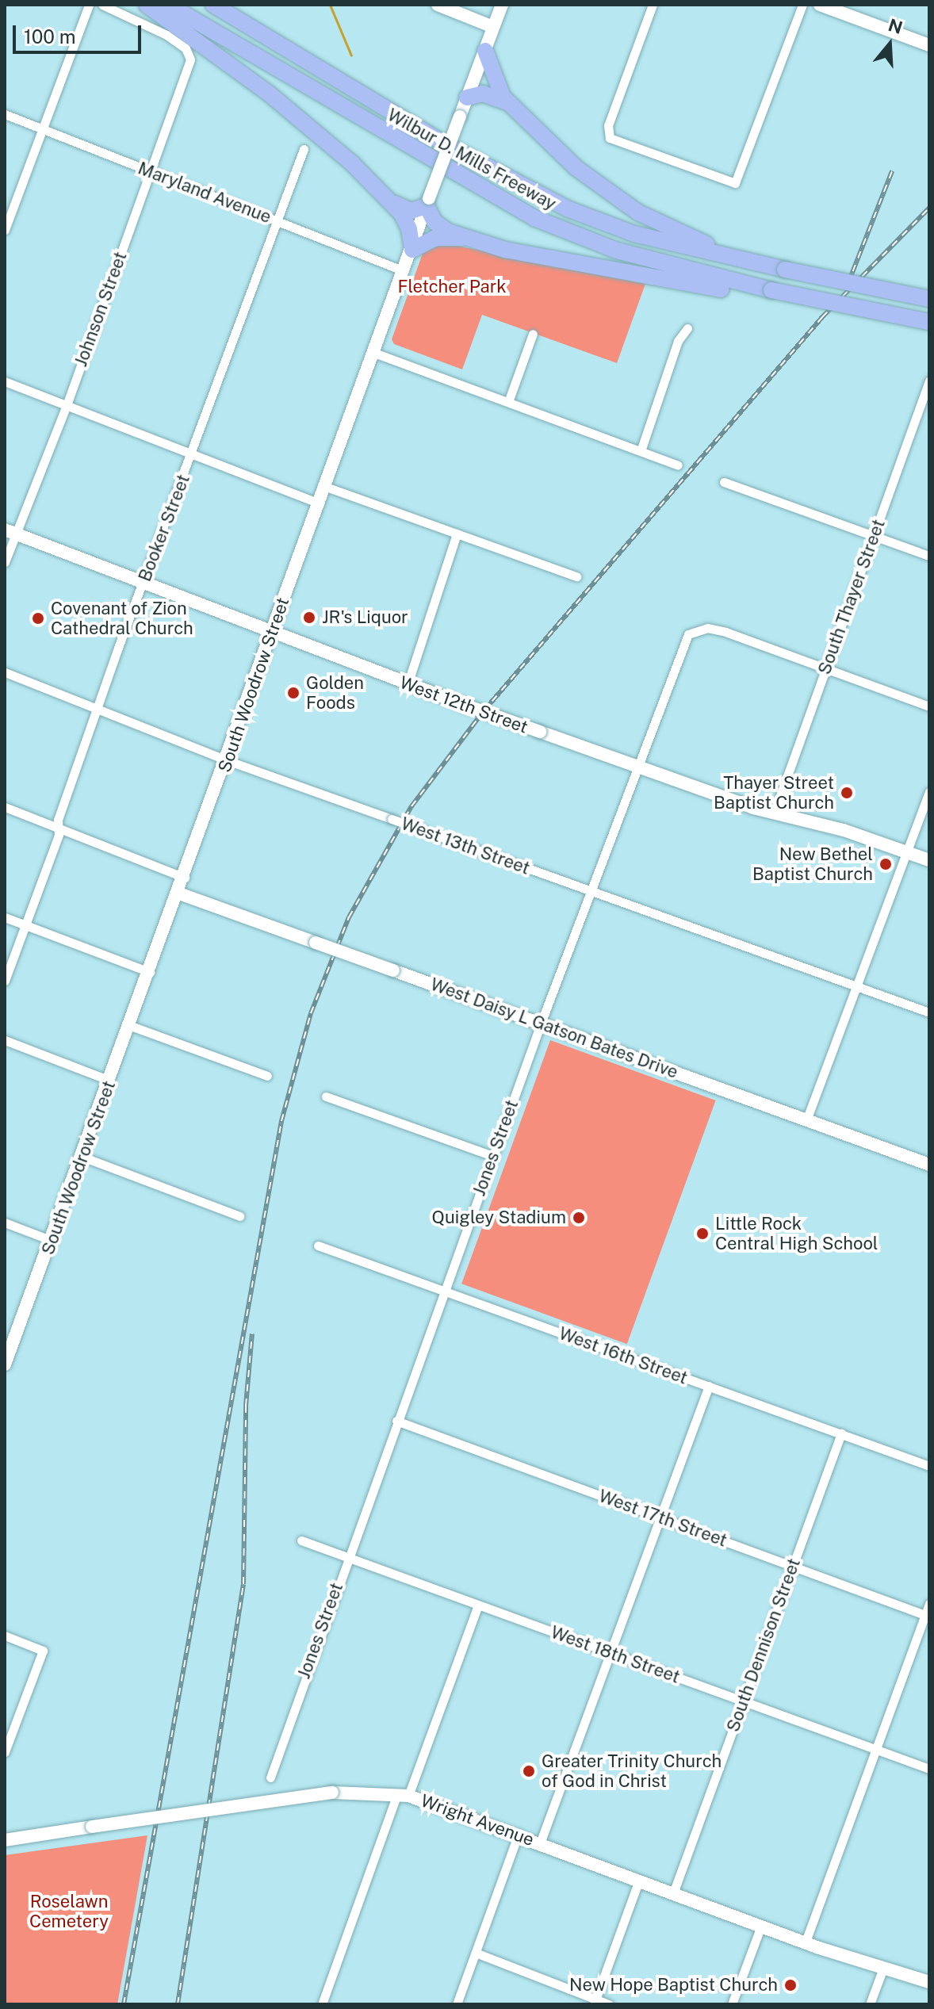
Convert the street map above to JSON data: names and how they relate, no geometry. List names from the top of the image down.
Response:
{
  "streets": {
    "highway": ["Wilbur D. Mills Freeway"],
    "main road": [
      "South Woodrow Street",
      "West 12th Street",
      "West Daisy L Gatson Bates Drive",
      "Wright Avenue"
    ],
    "street": [
      "Maryland Avenue",
      "Johnson Street",
      "Booker Street",
      "South Thayer Street",
      "West 13th Street",
      "Jones Street",
      "West 16th Street",
      "West 17th Street",
      "South Dennison Street",
      "West 18th Street"
    ]
  },
  "crossings": [
    ["Maryland Avenue", "Johnson Street"],
    ["Maryland Avenue", "Booker Street"],
    ["Maryland Avenue", "South Woodrow Street"],
    ["Johnson Street", "West 12th Street"],
    ["Booker Street", "West 12th Street"],
    ["Booker Street", "West 13th Street"],
    ["South Thayer Street", "West 12th Street"],
    ["South Thayer Street", "Jones Street"],
    ["South Woodrow Street", "West 12th Street"],
    ["South Woodrow Street", "West 13th Street"],
    ["South Woodrow Street", "West Daisy L Gatson Bates Drive"],
    ["West 12th Street", "Jones Street"],
    ["West 13th Street", "Jones Street"],
    ["West Daisy L Gatson Bates Drive", "Jones Street"],
    ["Jones Street", "West 16th Street"],
    ["Jones Street", "West 17th Street"],
    ["Jones Street", "West 18th Street"],
    ["West 16th Street", "South Dennison Street"],
    ["West 17th Street", "South Dennison Street"],
    ["South Dennison Street", "West 18th Street"],
    ["South Dennison Street", "Wright Avenue"]
  ],
  "parks": ["Fletcher Park", "Roselawn Cemetery"],
  "places": [
    "JR's Liquor",
    "Covenant of Zion Cathedral Church",
    "Golden Foods",
    "Thayer Street Baptist Church",
    "New Bethel Baptist Church",
    "Quigley Stadium",
    "Little Rock Central High School",
    "Greater Trinity Church of God in Christ",
    "New Hope Baptist Church"
  ],
  "scale_bar": "100 m",
  "north": "top"
}
